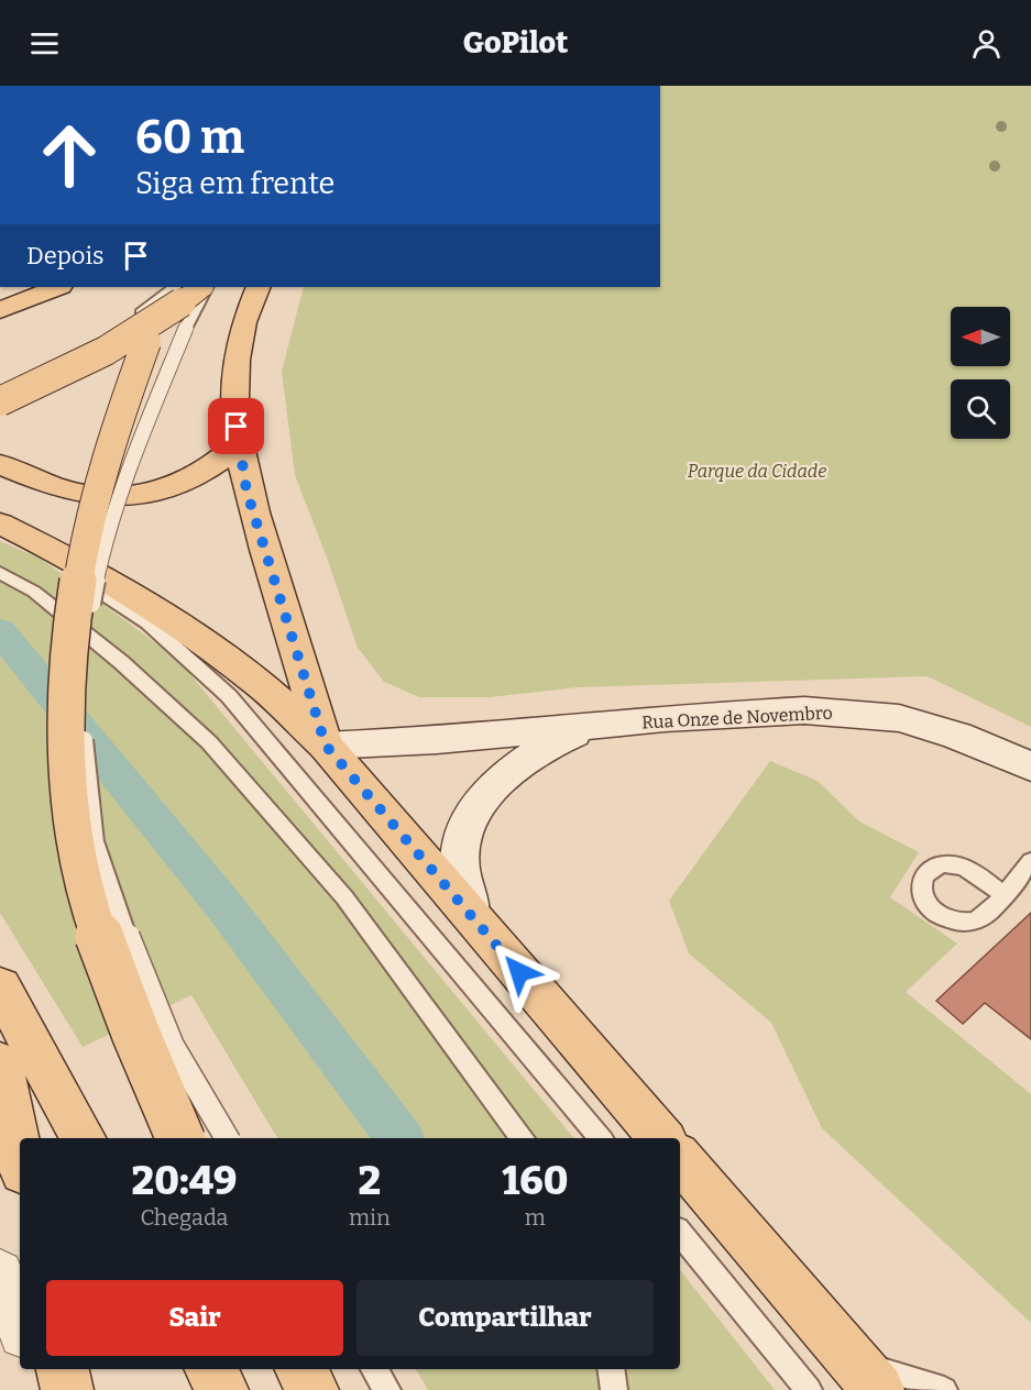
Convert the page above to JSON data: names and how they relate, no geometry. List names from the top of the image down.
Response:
{
  "streets": {
    "street": ["Rua Onze de Novembro"]
  },
  "parks": ["Parque da Cidade"],
  "north": "left",
  "page": {
    "header": "GoPilot",
    "turn": ["60 m", "Siga em frente"],
    "then": "Depois",
    "eta": [
      "20:49",
      "Chegada",
      "2",
      "min",
      "160",
      "m"
    ],
    "buttons": ["Sair", "Compartilhar"]
  }
}
